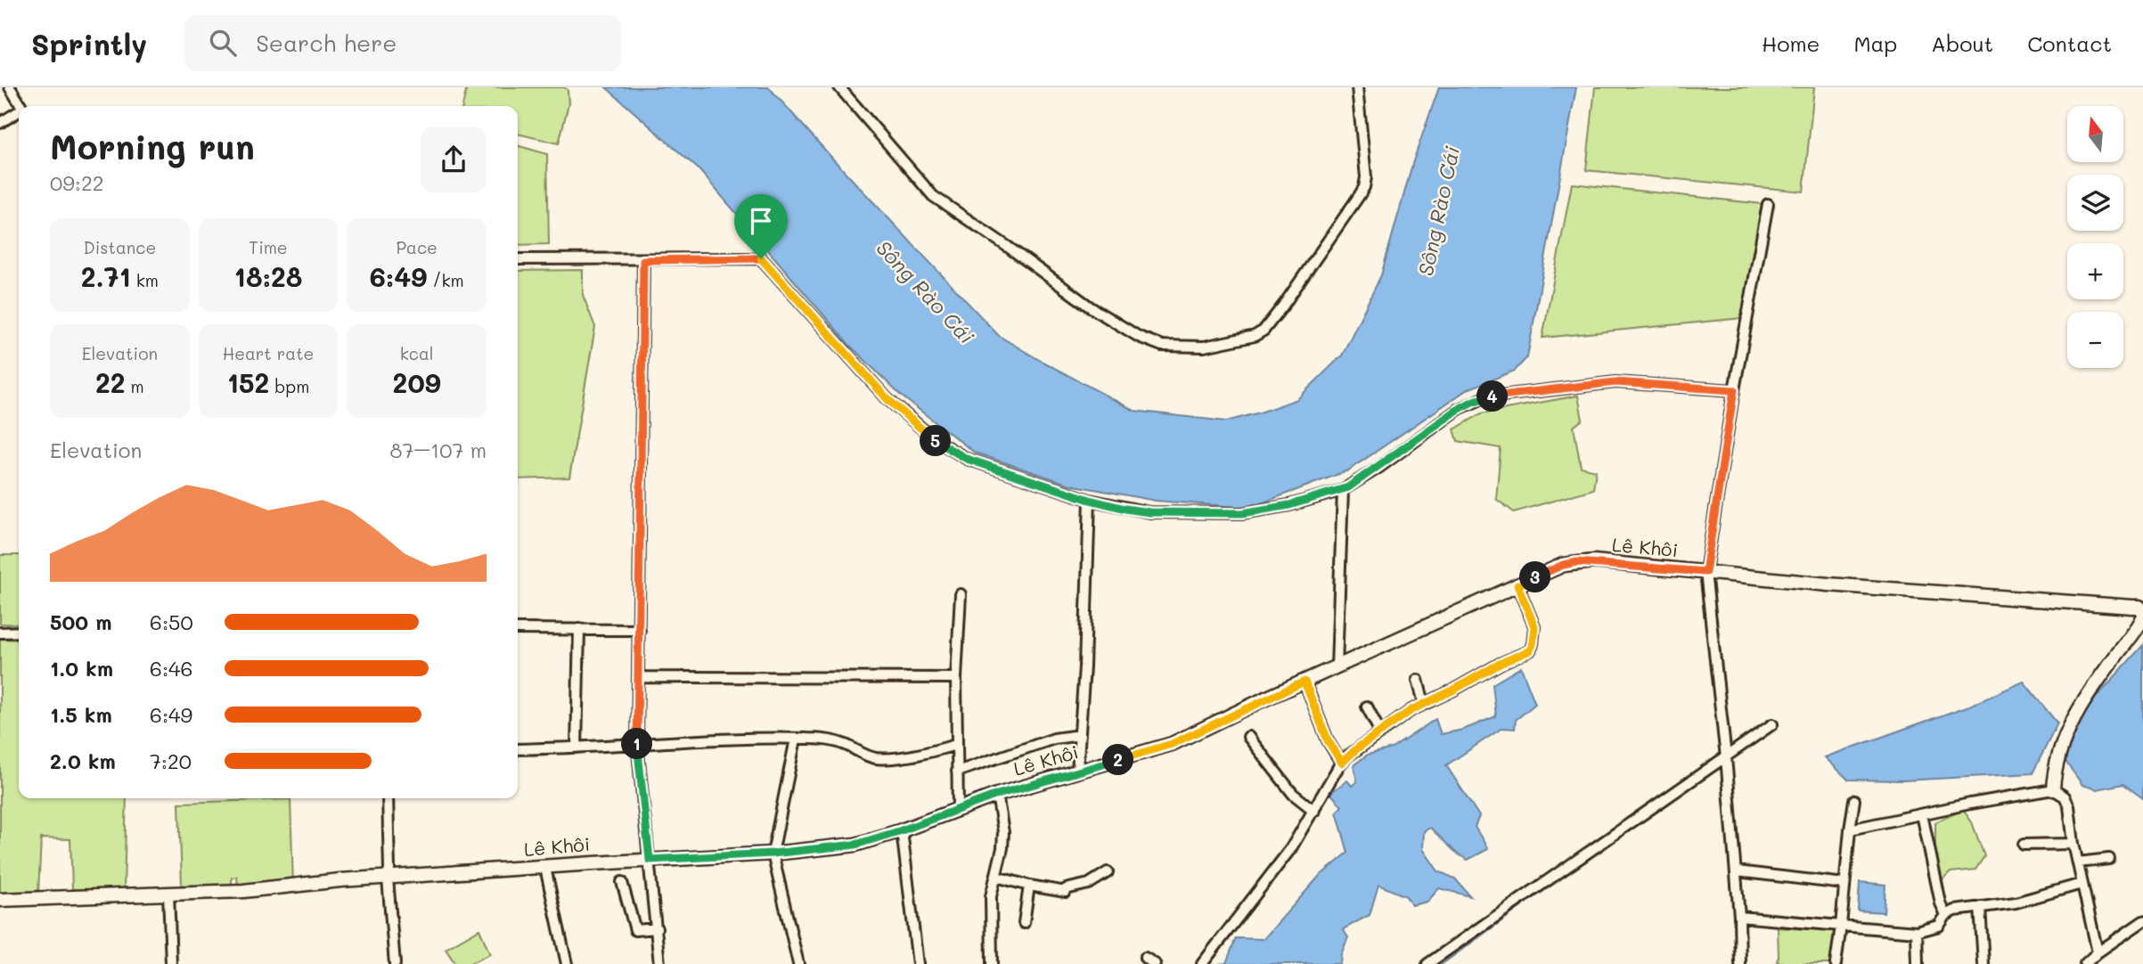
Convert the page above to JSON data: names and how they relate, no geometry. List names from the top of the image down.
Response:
{
  "streets": {
    "street": ["Lê Khôi"]
  },
  "water": ["Sông Rào Cái"],
  "north": "top",
  "page": {
    "header": "Sprintly",
    "search": "Search here",
    "nav": [
      "Home",
      "Map",
      "About",
      "Contact"
    ],
    "map_buttons": ["+", "−"],
    "heading": ["Morning run", "09:22"],
    "stats": [
      ["Distance", "2.71 km"],
      ["Time", "18:28"],
      ["Pace", "6:49 /km"],
      ["Elevation", "22 m"],
      ["Heart rate", "152 bpm"],
      ["kcal", "209"]
    ],
    "pins": [
      "4",
      "5",
      "3",
      "1",
      "2"
    ],
    "chart": ["Elevation", "87–107 m"],
    "list": [
      {
        "name": "500 m",
        "note": "6:50"
      },
      {
        "name": "1.0 km",
        "note": "6:46"
      },
      {
        "name": "1.5 km",
        "note": "6:49"
      },
      {
        "name": "2.0 km",
        "note": "7:20"
      }
    ]
  }
}
